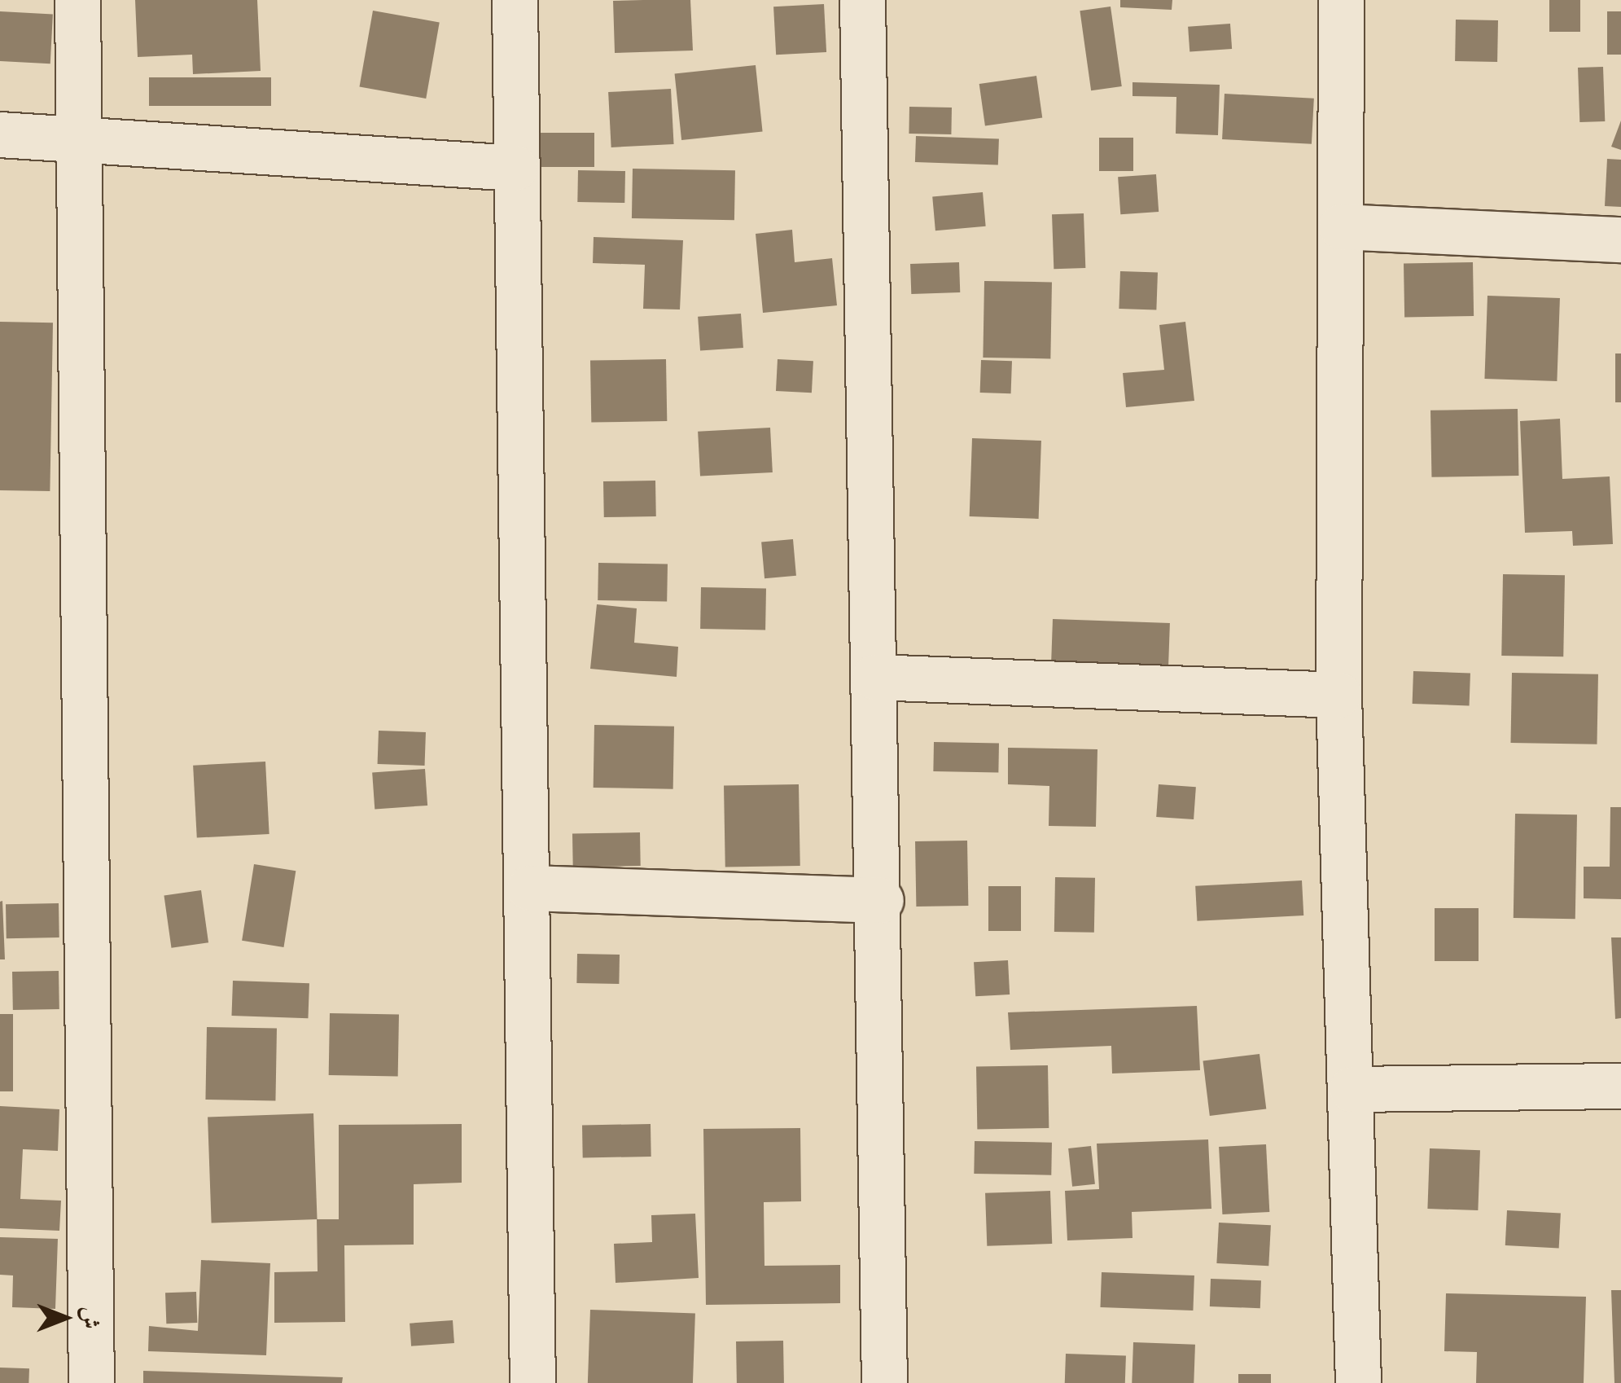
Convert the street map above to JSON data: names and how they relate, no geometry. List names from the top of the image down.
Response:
{
  "north": "right"
}
